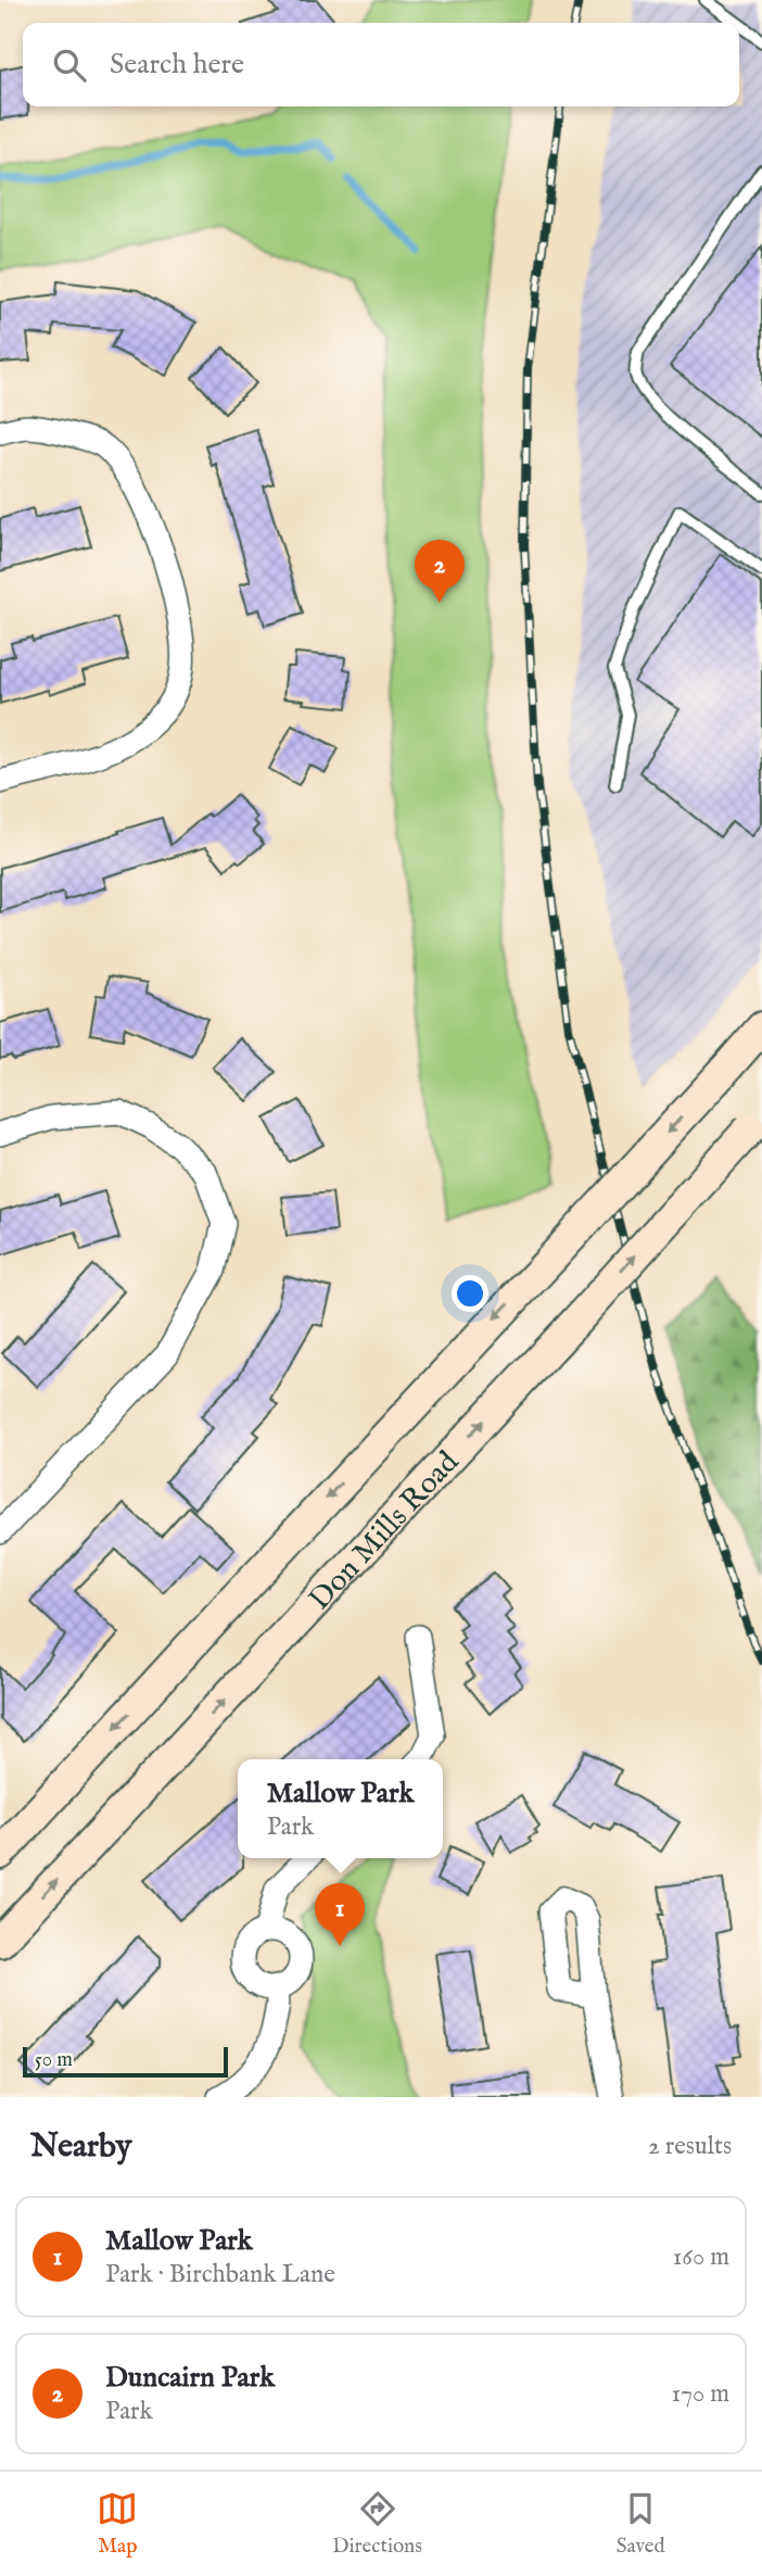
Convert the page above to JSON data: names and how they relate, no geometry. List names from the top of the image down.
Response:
{
  "streets": {
    "main road": ["Don Mills Road"]
  },
  "scale_bar": "50 m",
  "page": {
    "search": "Search here",
    "pins": ["2", "1"],
    "popup": ["Mallow Park", "Park"],
    "scale": "50 m",
    "heading": ["Nearby", "2 results"],
    "list": [
      {
        "mark": "1",
        "name": "Mallow Park",
        "note": "Park · Birchbank Lane",
        "value": "160 m"
      },
      {
        "mark": "2",
        "name": "Duncairn Park",
        "note": "Park",
        "value": "170 m"
      }
    ],
    "nav": ["Map", "Directions", "Saved"]
  }
}
